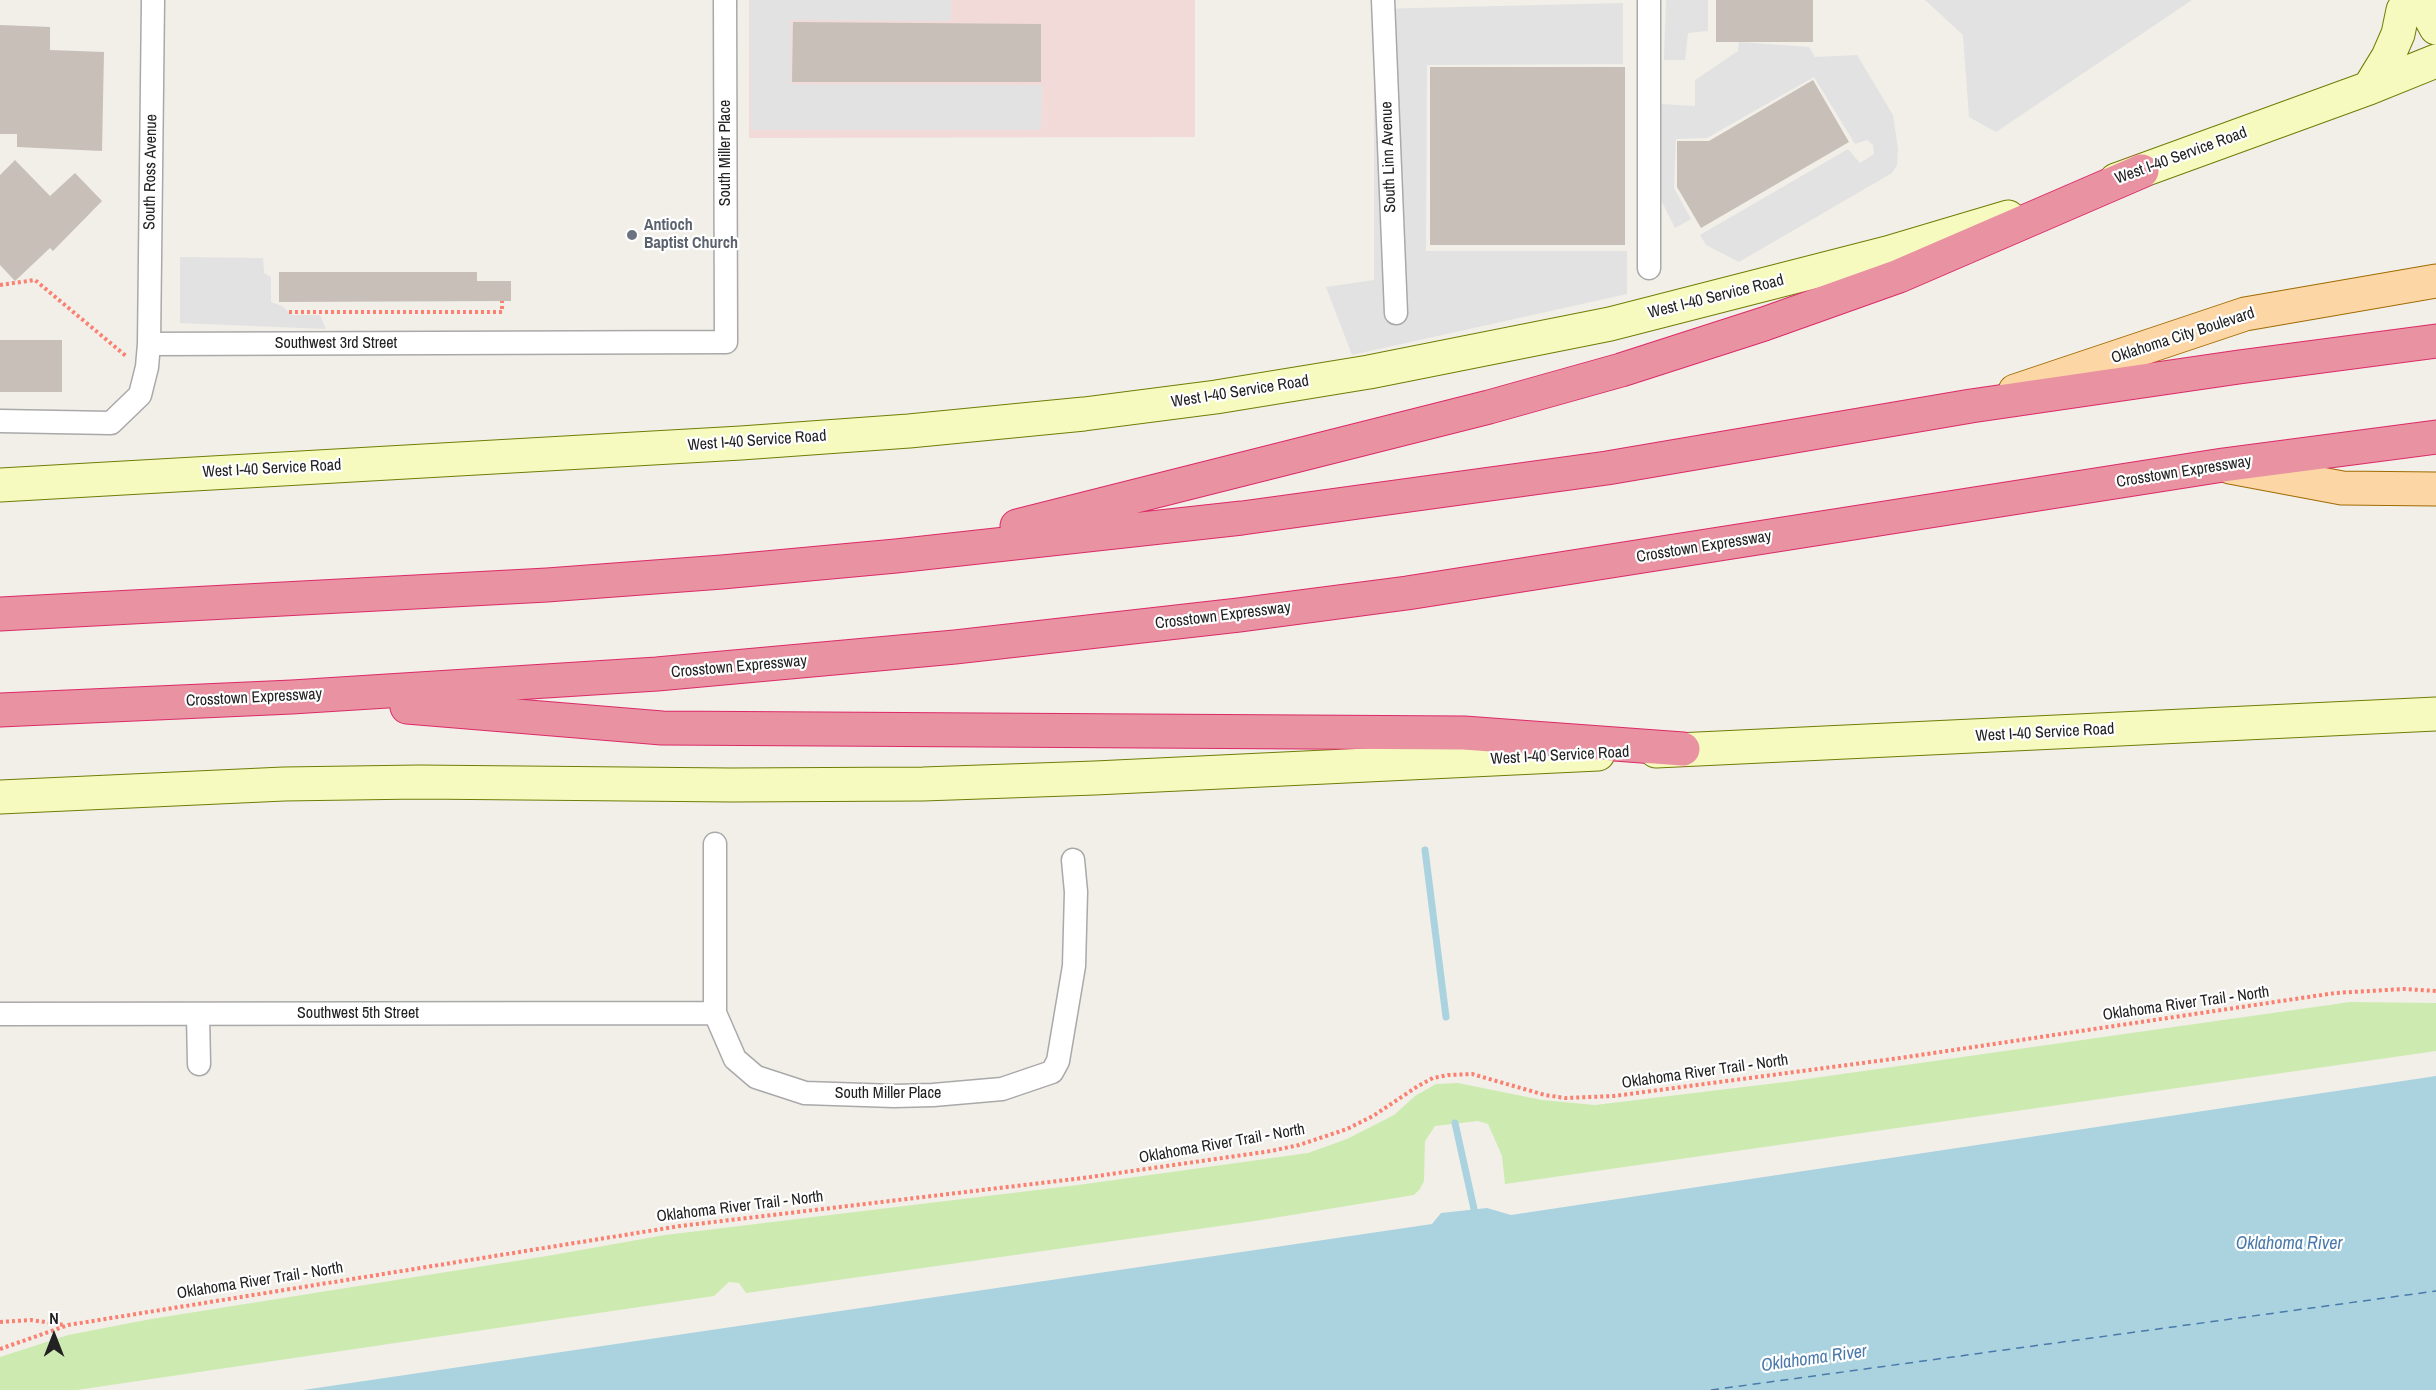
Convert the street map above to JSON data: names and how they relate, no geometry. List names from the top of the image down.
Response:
{
  "streets": {
    "highway": ["Crosstown Expressway"],
    "main road": ["West I-40 Service Road", "Oklahoma City Boulevard"],
    "street": [
      "South Miller Place",
      "South Linn Avenue",
      "South Ross Avenue",
      "Southwest 3rd Street",
      "Southwest 5th Street"
    ],
    "path": ["Oklahoma River Trail - North"]
  },
  "crossings": [
    ["South Miller Place", "Southwest 3rd Street"],
    ["South Miller Place", "Southwest 5th Street"],
    ["South Ross Avenue", "Southwest 3rd Street"]
  ],
  "water": ["Oklahoma River"],
  "places": ["Antioch Baptist Church"],
  "north": "top"
}
